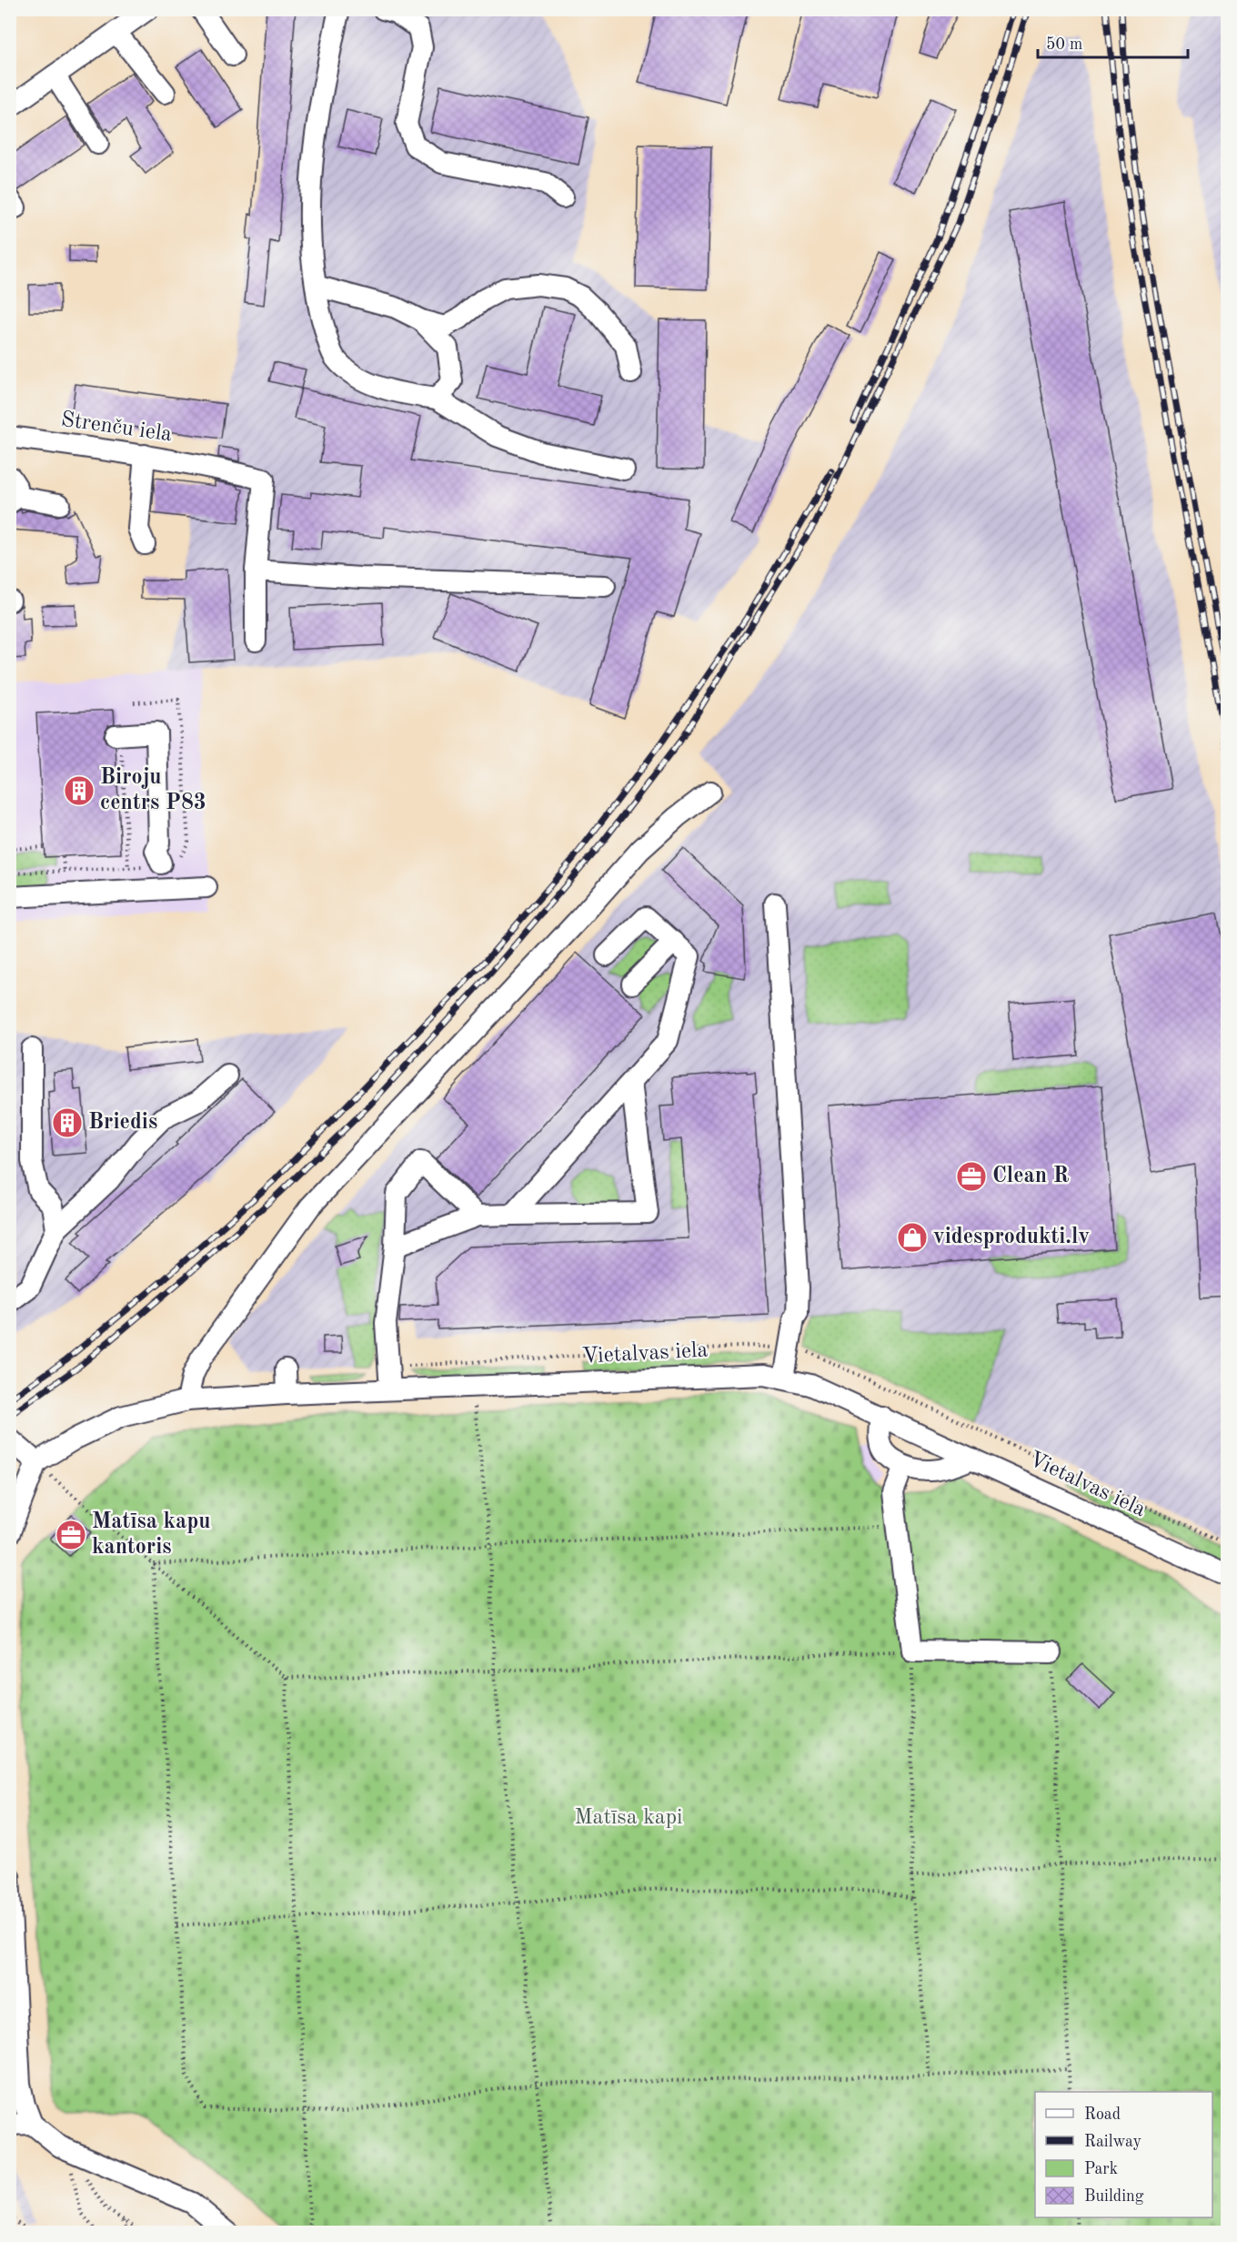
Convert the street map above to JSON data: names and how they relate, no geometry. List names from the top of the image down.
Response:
{
  "streets": {
    "street": ["Strenču iela", "Vietalvas iela"]
  },
  "parks": ["Matīsa kapi"],
  "places": {
    "building": ["Biroju centrs P83", "Briedis"],
    "office": ["Clean R", "Matīsa kapu kantoris"],
    "shop": ["videsprodukti.lv"]
  },
  "legend": [
    "Road",
    "Railway",
    "Park",
    "Building"
  ],
  "scale_bar": "50 m"
}
